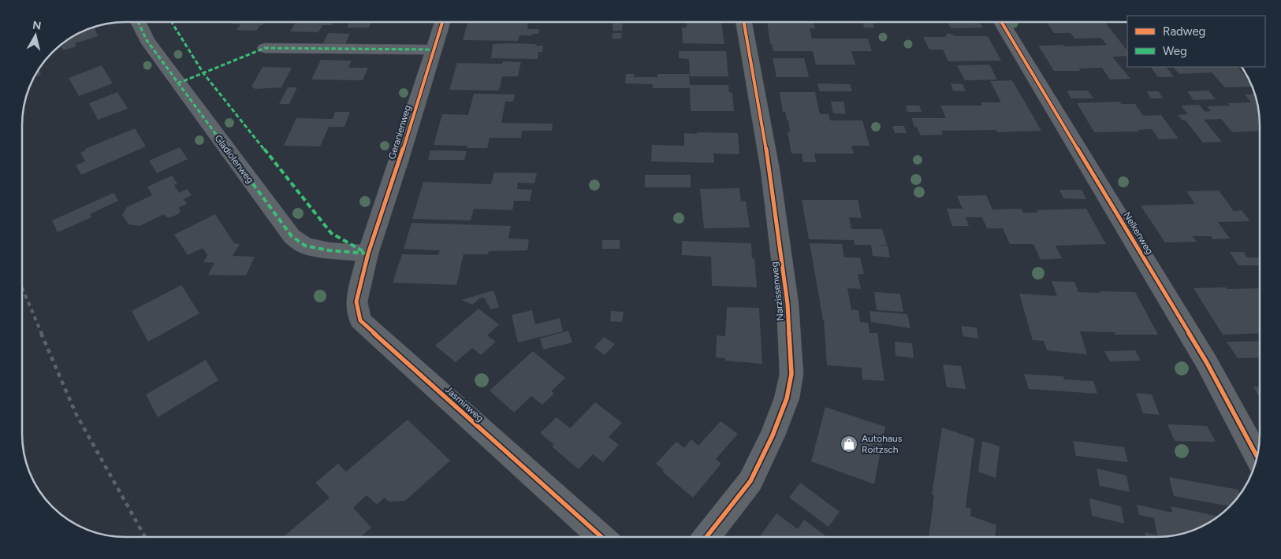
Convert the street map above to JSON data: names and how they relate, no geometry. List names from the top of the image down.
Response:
{
  "streets": {
    "street": [
      "Geranienweg",
      "Gladiolenweg",
      "Nelkenweg",
      "Narzissenweg",
      "Jasminweg"
    ]
  },
  "crossings": [
    ["Geranienweg", "Gladiolenweg"],
    ["Geranienweg", "Jasminweg"],
    ["Gladiolenweg", "Jasminweg"]
  ],
  "places": {
    "shop": ["Autohaus Roitzsch"]
  },
  "legend": ["Radweg", "Weg"],
  "north": "top"
}
